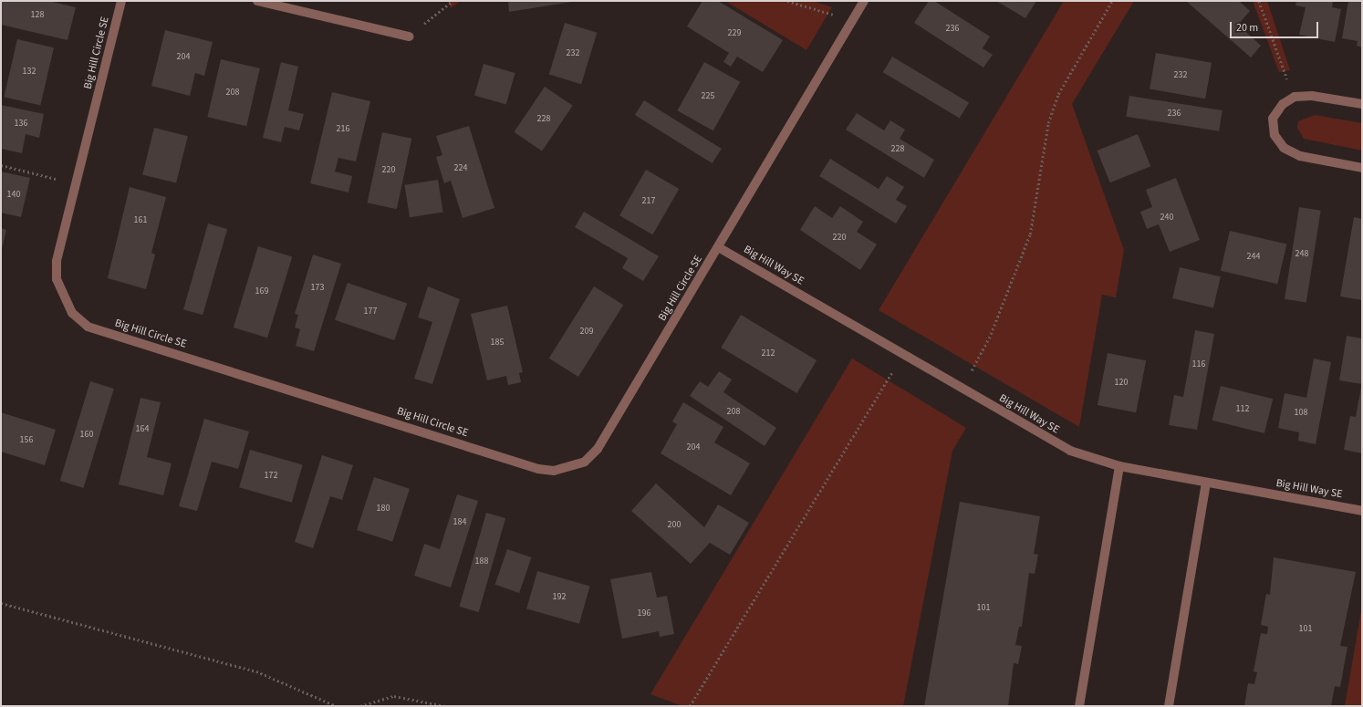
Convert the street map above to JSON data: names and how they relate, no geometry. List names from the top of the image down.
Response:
{
  "streets": {
    "street": ["Big Hill Circle SE", "Big Hill Way SE"]
  },
  "crossings": [
    ["Big Hill Circle SE", "Big Hill Way SE"]
  ],
  "house_numbers": [
    "128",
    "236",
    "229",
    "232",
    "204",
    "132",
    "232",
    "208",
    "225",
    "236",
    "228",
    "136",
    "216",
    "228",
    "224",
    "220",
    "140",
    "217",
    "240",
    "161",
    "220",
    "248",
    "244",
    "173",
    "169",
    "177",
    "209",
    "185",
    "212",
    "116",
    "120",
    "112",
    "208",
    "108",
    "164",
    "160",
    "156",
    "204",
    "172",
    "180",
    "184",
    "200",
    "188",
    "192",
    "101",
    "196",
    "101"
  ],
  "scale_bar": "20 m"
}
